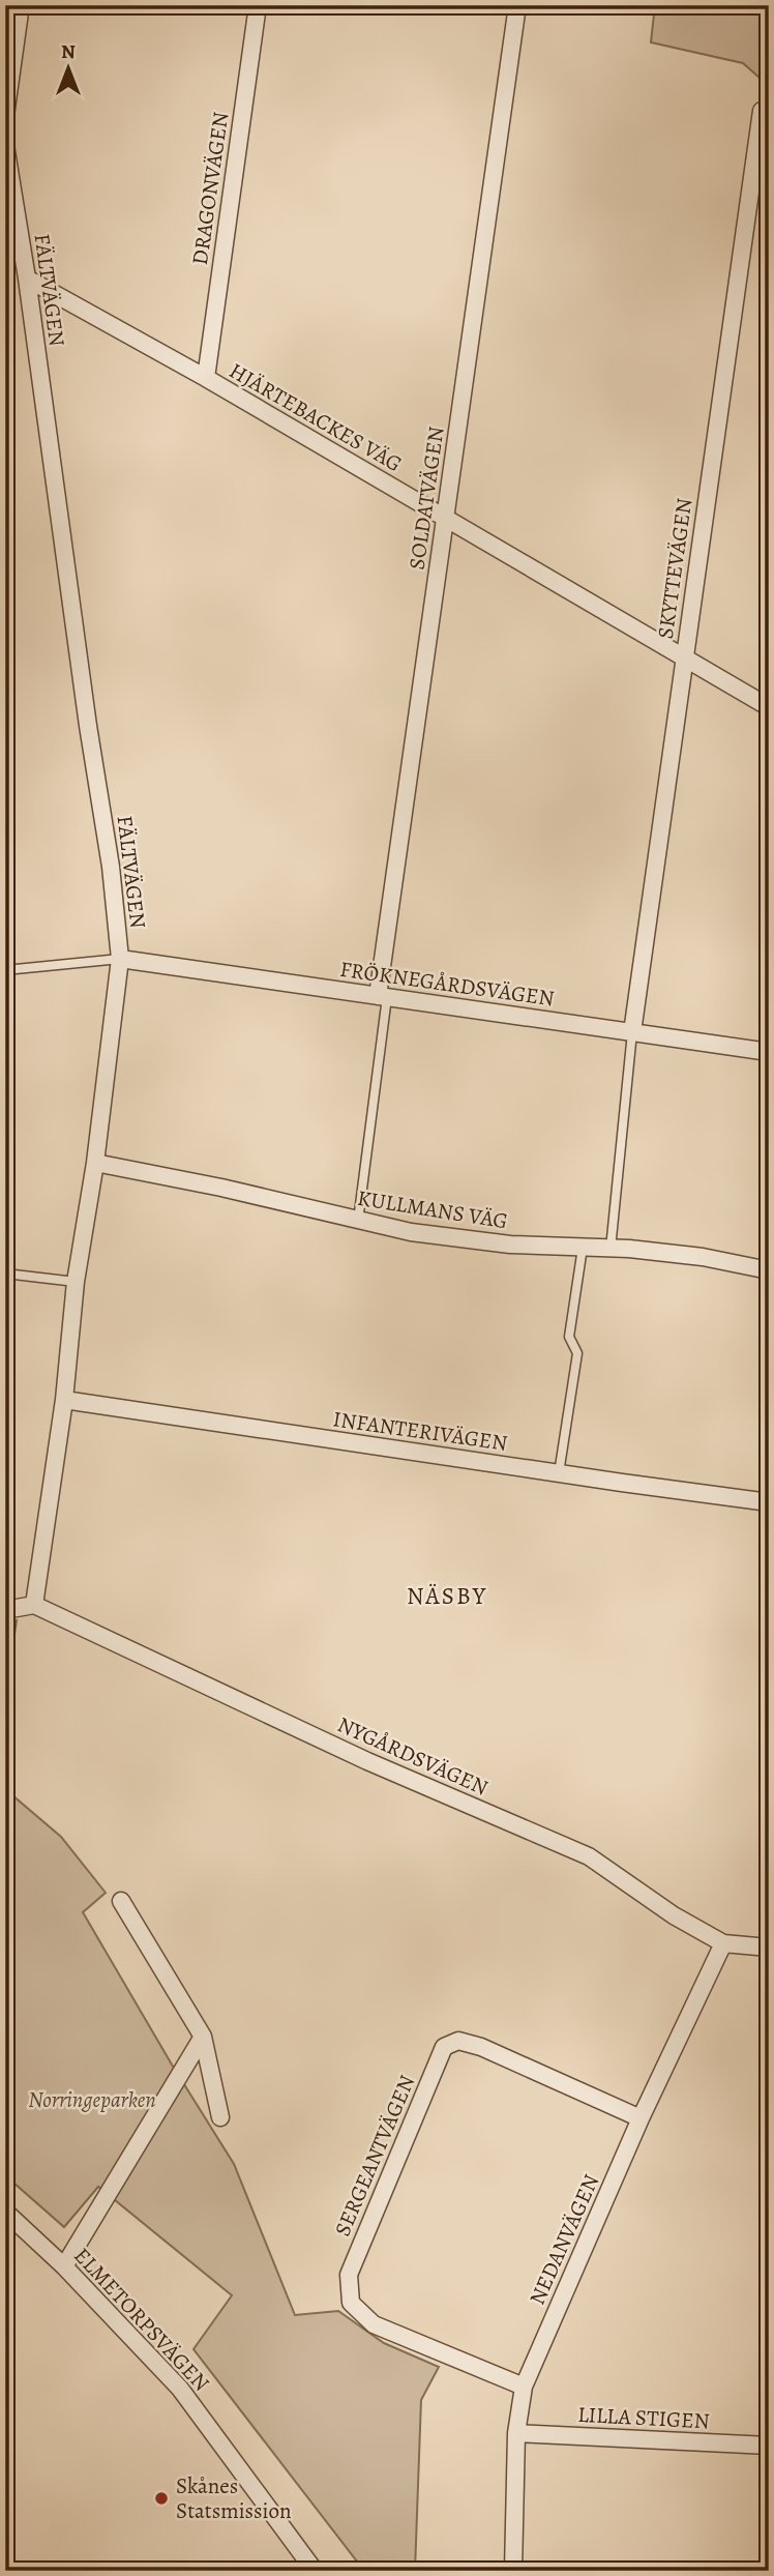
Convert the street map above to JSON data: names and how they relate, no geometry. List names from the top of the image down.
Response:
{
  "streets": {
    "street": [
      "DRAGONVÄGEN",
      "FÄLTVÄGEN",
      "HJÄRTEBACKES VÄG",
      "SOLDATVÄGEN",
      "SKYTTEVÄGEN",
      "FRÖKNEGÅRDSVÄGEN",
      "KULLMANS VÄG",
      "INFANTERIVÄGEN",
      "NYGÅRDSVÄGEN",
      "SERGEANTVÄGEN",
      "NEDANVÄGEN",
      "ELMETORPSVÄGEN",
      "LILLA STIGEN"
    ]
  },
  "crossings": [
    ["DRAGONVÄGEN", "HJÄRTEBACKES VÄG"],
    ["FÄLTVÄGEN", "HJÄRTEBACKES VÄG"],
    ["FÄLTVÄGEN", "FRÖKNEGÅRDSVÄGEN"],
    ["FÄLTVÄGEN", "KULLMANS VÄG"],
    ["FÄLTVÄGEN", "INFANTERIVÄGEN"],
    ["FÄLTVÄGEN", "NYGÅRDSVÄGEN"],
    ["HJÄRTEBACKES VÄG", "SOLDATVÄGEN"],
    ["HJÄRTEBACKES VÄG", "SKYTTEVÄGEN"],
    ["SOLDATVÄGEN", "FRÖKNEGÅRDSVÄGEN"],
    ["SKYTTEVÄGEN", "FRÖKNEGÅRDSVÄGEN"],
    ["NYGÅRDSVÄGEN", "NEDANVÄGEN"],
    ["SERGEANTVÄGEN", "NEDANVÄGEN"],
    ["NEDANVÄGEN", "LILLA STIGEN"]
  ],
  "districts": ["NÄSBY"],
  "parks": ["Norringeparken"],
  "places": ["Skånes Statsmission"],
  "north": "top"
}
